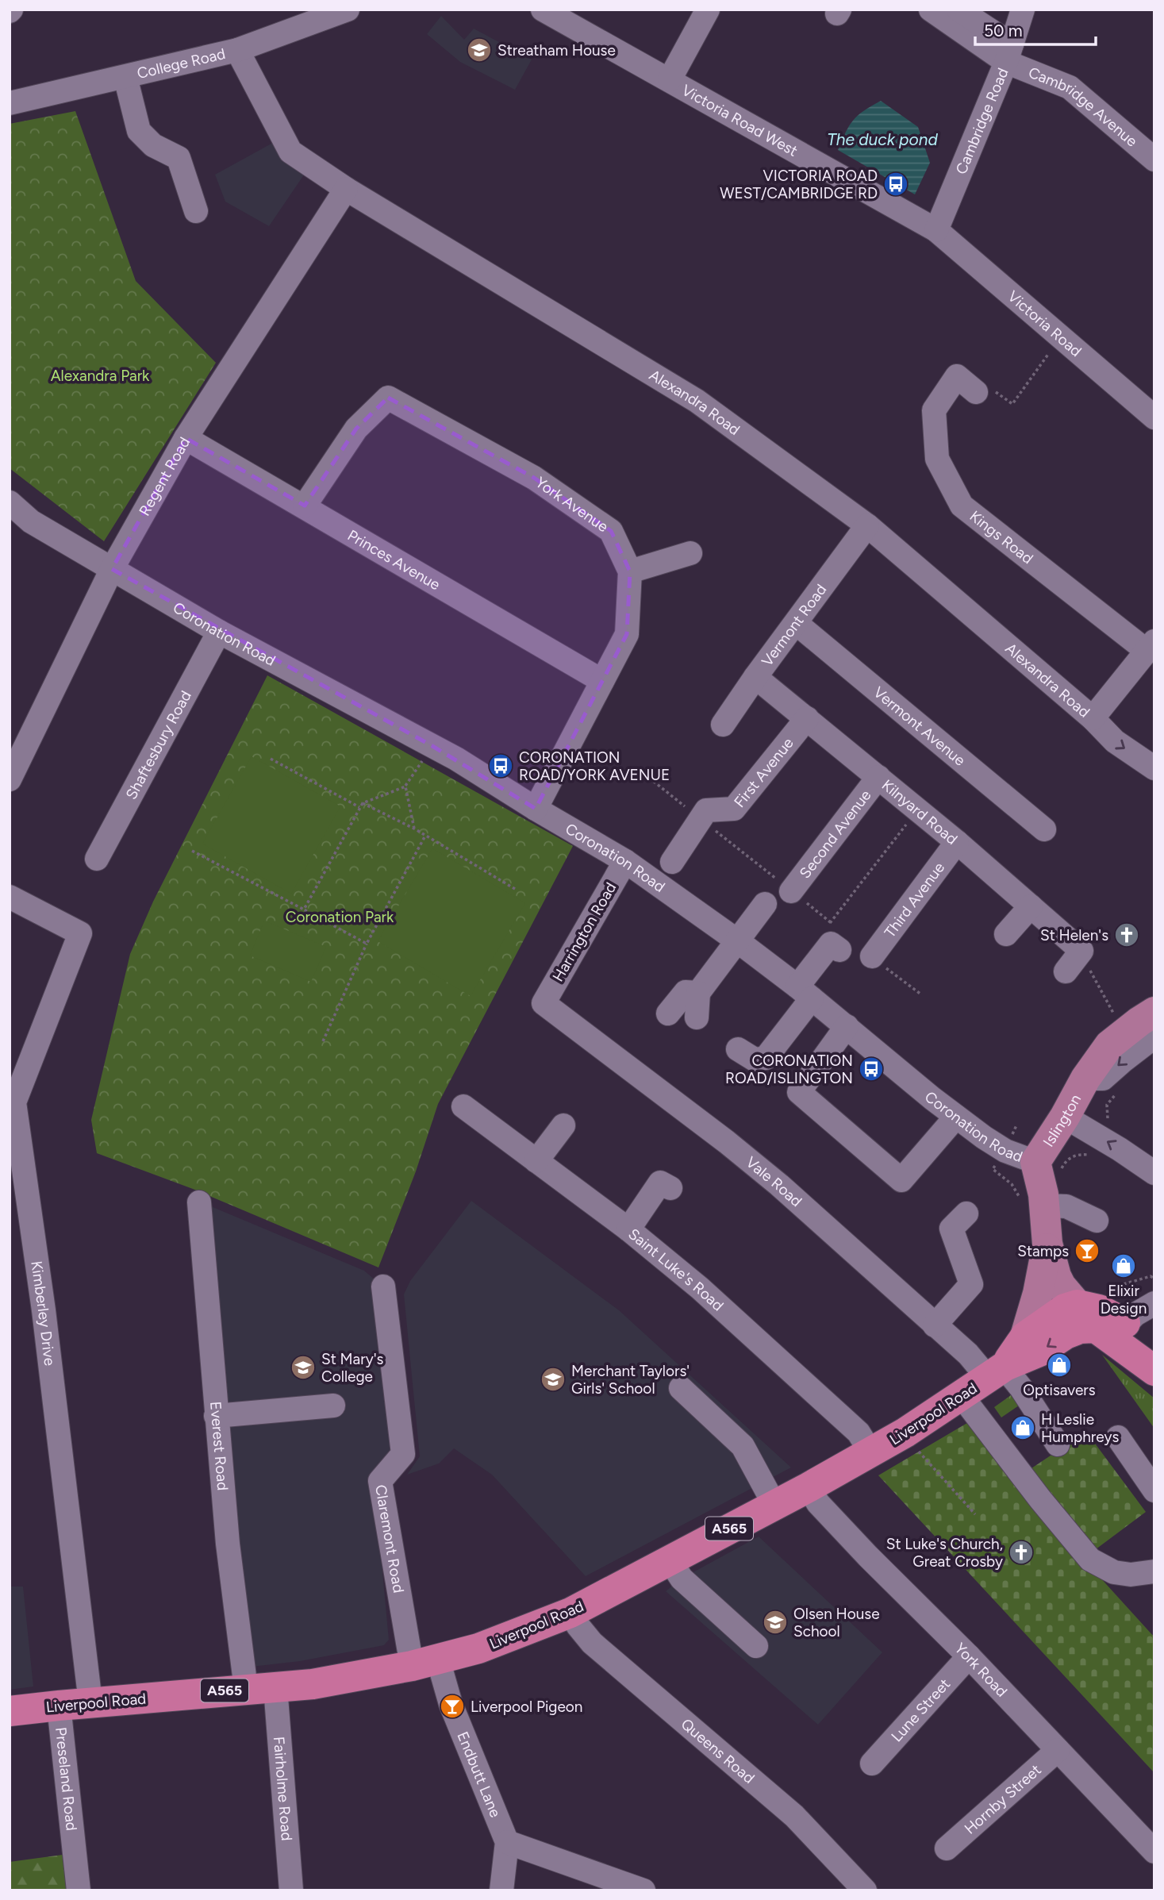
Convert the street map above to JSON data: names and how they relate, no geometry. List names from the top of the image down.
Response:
{
  "streets": {
    "highway": ["Liverpool Road", "A565"],
    "main road": ["Coronation Road", "Islington"],
    "street": [
      "College Road",
      "Cambridge Avenue",
      "Victoria Road West",
      "Cambridge Road",
      "Victoria Road",
      "Alexandra Road",
      "Regent Road",
      "York Avenue",
      "Kings Road",
      "Princes Avenue",
      "Vermont Road",
      "Vermont Avenue",
      "Shaftesbury Road",
      "First Avenue",
      "Kilnyard Road",
      "Second Avenue",
      "Third Avenue",
      "Harrington Road",
      "Vale Road",
      "Saint Luke's Road",
      "Kimberley Drive",
      "Everest Road",
      "Claremont Road",
      "York Road",
      "Lune Street",
      "Queens Road",
      "Endbutt Lane",
      "Preseland Road",
      "Fairholme Road",
      "Hornby Street"
    ]
  },
  "crossings": [
    ["College Road", "Alexandra Road"],
    ["Cambridge Avenue", "Cambridge Road"],
    ["Victoria Road West", "Cambridge Road"],
    ["Victoria Road West", "Victoria Road"],
    ["Cambridge Road", "Victoria Road"],
    ["Alexandra Road", "Regent Road"],
    ["Alexandra Road", "Vermont Road"],
    ["Regent Road", "Princes Avenue"],
    ["Regent Road", "Coronation Road"],
    ["York Avenue", "Princes Avenue"],
    ["York Avenue", "Coronation Road"],
    ["Vermont Road", "Vermont Avenue"],
    ["Vermont Road", "Kilnyard Road"],
    ["Coronation Road", "Shaftesbury Road"],
    ["Coronation Road", "Harrington Road"],
    ["Coronation Road", "Islington"],
    ["Coronation Road", "Liverpool Road"],
    ["Coronation Road", "A565"],
    ["First Avenue", "Kilnyard Road"],
    ["Kilnyard Road", "Second Avenue"],
    ["Kilnyard Road", "Third Avenue"],
    ["Harrington Road", "Vale Road"],
    ["Vale Road", "Liverpool Road"],
    ["Saint Luke's Road", "Liverpool Road"],
    ["Kimberley Drive", "Liverpool Road"],
    ["Liverpool Road", "Everest Road"],
    ["Liverpool Road", "A565"],
    ["Liverpool Road", "Claremont Road"],
    ["Liverpool Road", "York Road"],
    ["Liverpool Road", "Queens Road"],
    ["Liverpool Road", "Endbutt Lane"],
    ["Liverpool Road", "Preseland Road"],
    ["Liverpool Road", "Fairholme Road"],
    ["Everest Road", "Fairholme Road"],
    ["Claremont Road", "Endbutt Lane"],
    ["York Road", "Lune Street"],
    ["York Road", "Hornby Street"]
  ],
  "water": ["The duck pond"],
  "parks": ["Alexandra Park", "Coronation Park"],
  "places": {
    "school or university": [
      "Streatham House",
      "St Mary's College",
      "Merchant Taylors' Girls' School",
      "Olsen House School"
    ],
    "bus stop": ["VICTORIA ROAD WEST/CAMBRIDGE RD", "CORONATION ROAD/YORK AVENUE", "CORONATION ROAD/ISLINGTON"],
    "church": ["St Helen's", "St Luke's Church, Great Crosby"],
    "bar": ["Stamps", "Liverpool Pigeon"],
    "shop": ["Elixir Design", "Optisavers", "H Leslie Humphreys"]
  },
  "scale_bar": "50 m"
}
